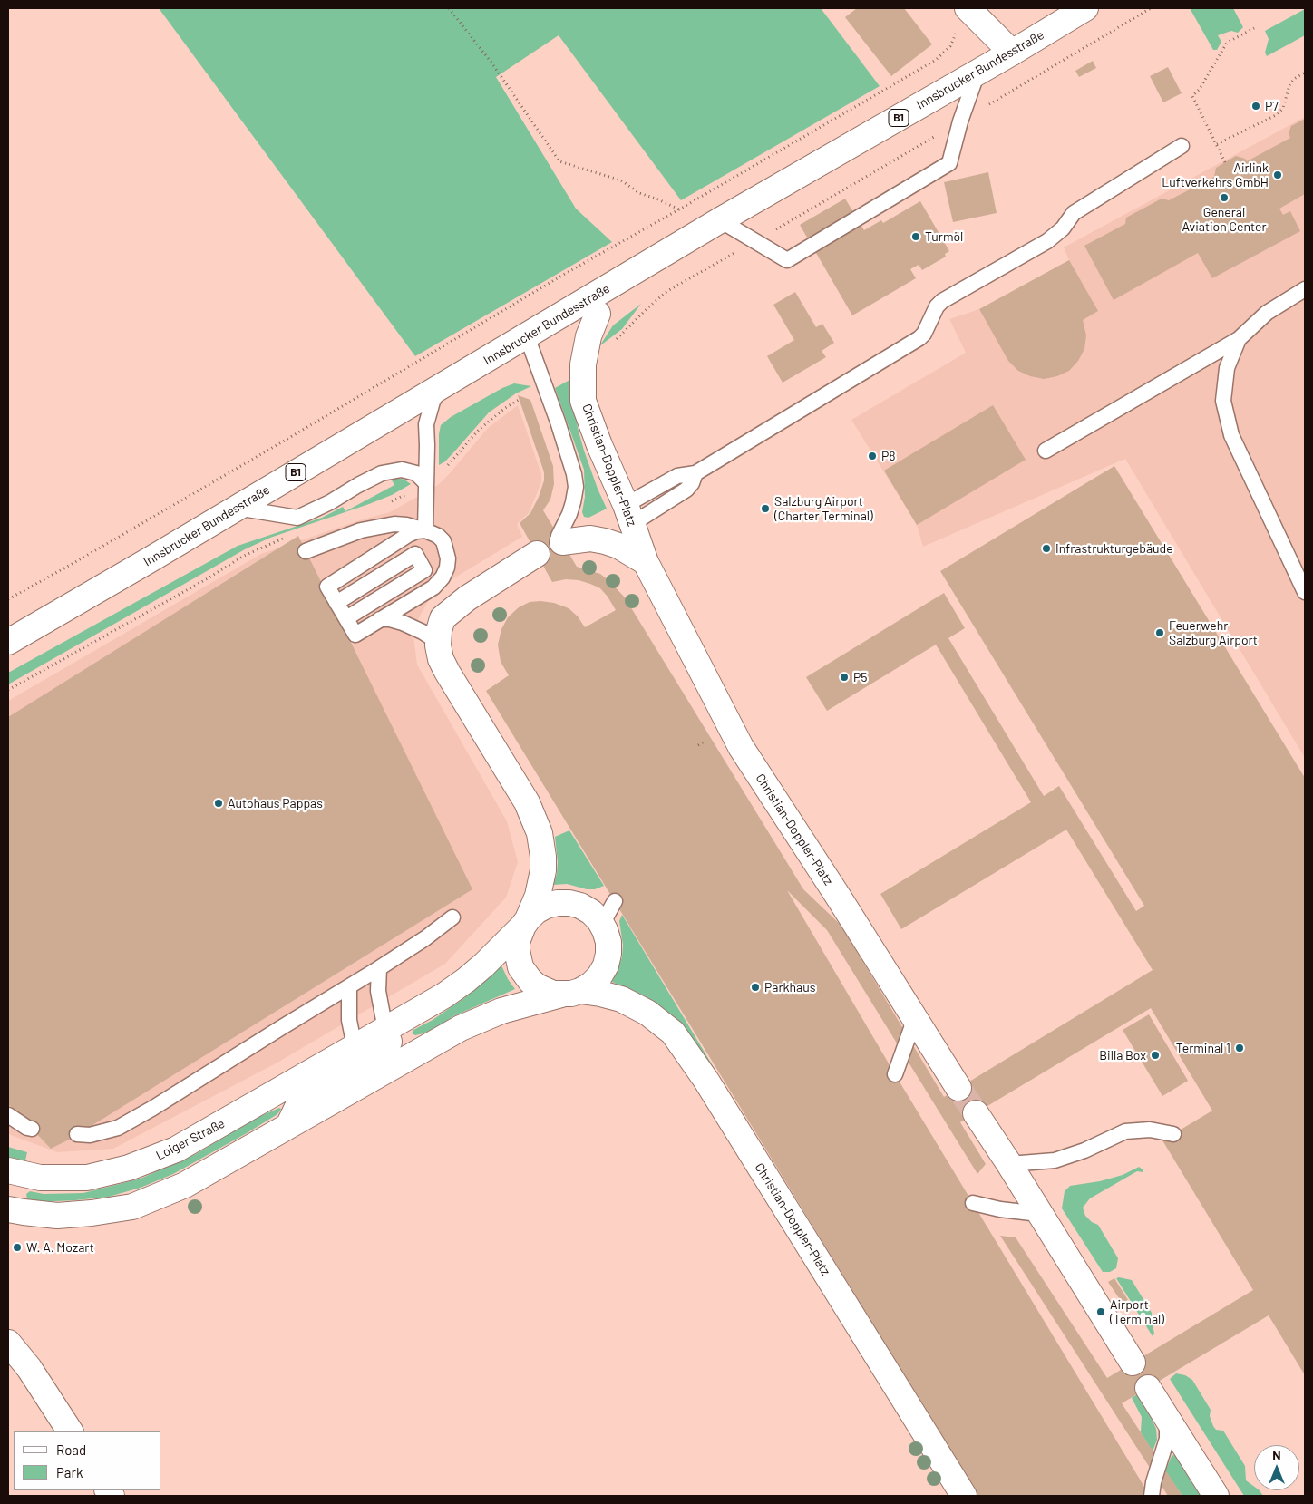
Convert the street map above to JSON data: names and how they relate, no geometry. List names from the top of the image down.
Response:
{
  "streets": {
    "street": [
      "Innsbrucker Bundesstraße",
      "B1",
      "Christian-Doppler-Platz",
      "Loiger Straße"
    ]
  },
  "crossings": [
    ["Innsbrucker Bundesstraße", "Christian-Doppler-Platz"],
    ["Christian-Doppler-Platz", "Loiger Straße"]
  ],
  "places": [
    "P7",
    "Airlink Luftverkehrs GmbH",
    "General Aviation Center",
    "Turmöl",
    "P8",
    "Salzburg Airport (Charter Terminal)",
    "Infrastrukturgebäude",
    "Feuerwehr Salzburg Airport",
    "P5",
    "Autohaus Pappas",
    "Parkhaus",
    "Terminal 1",
    "Billa Box",
    "W. A. Mozart",
    "Airport (Terminal)"
  ],
  "legend": ["Road", "Park"],
  "north": "top"
}
